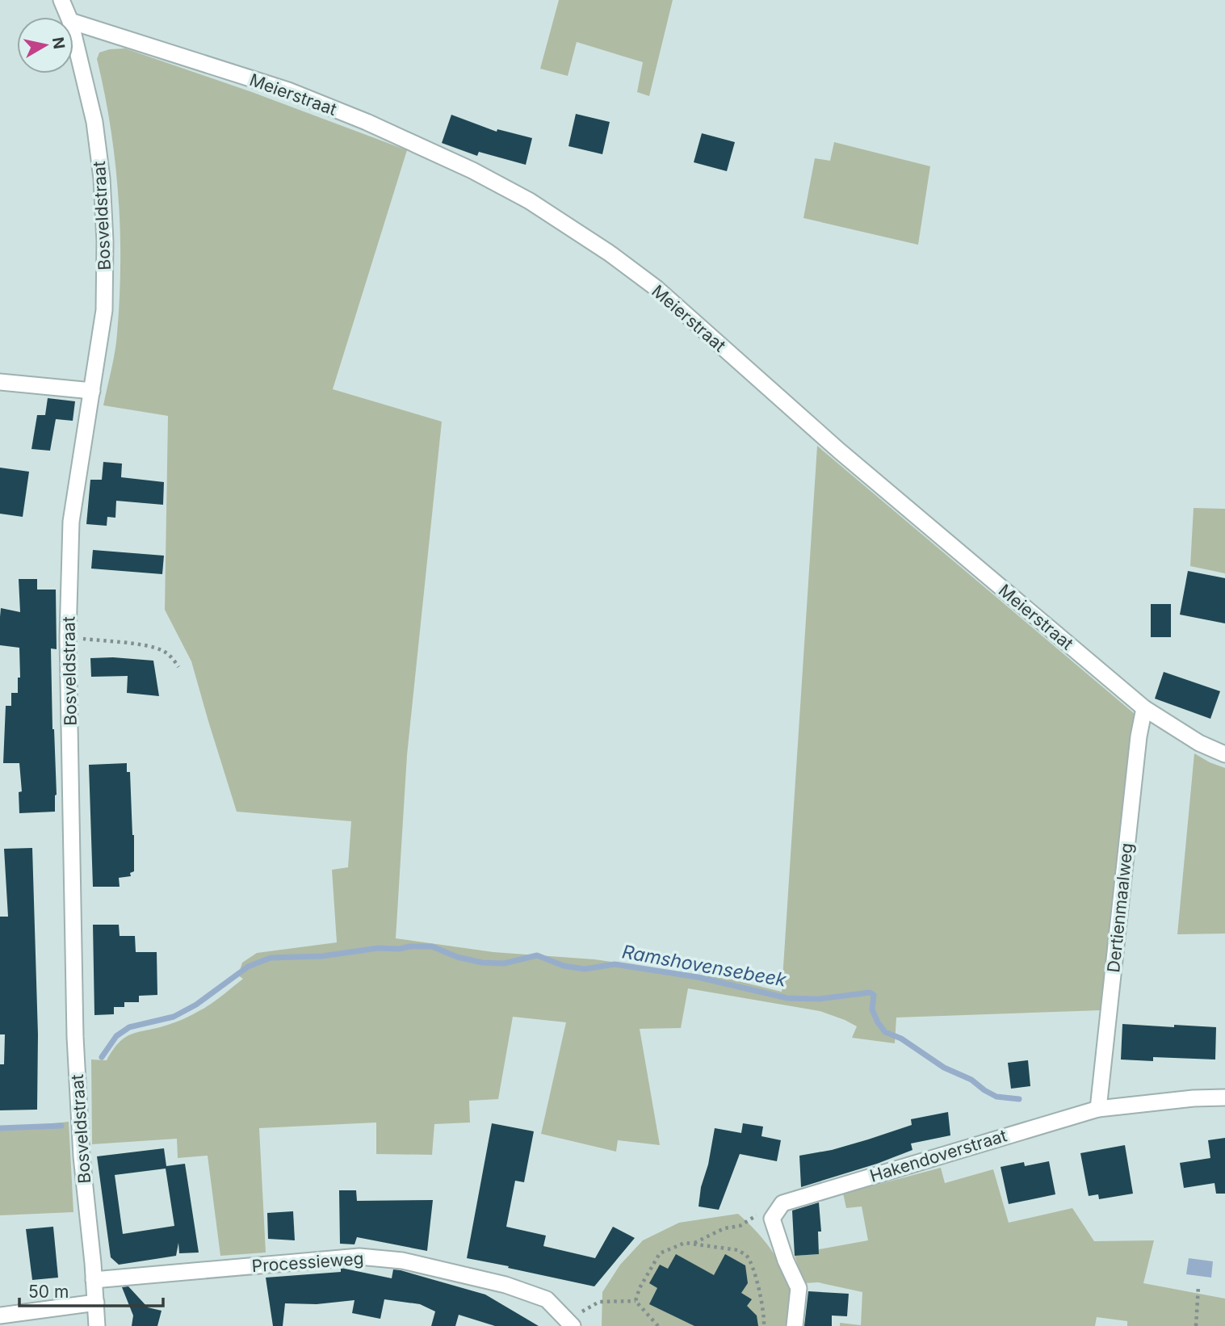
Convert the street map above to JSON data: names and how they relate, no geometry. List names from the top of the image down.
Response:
{
  "streets": {
    "street": [
      "Meierstraat",
      "Bosveldstraat",
      "Dertienmaalweg",
      "Hakendoverstraat",
      "Processieweg"
    ]
  },
  "crossings": [
    ["Meierstraat", "Dertienmaalweg"],
    ["Bosveldstraat", "Processieweg"],
    ["Dertienmaalweg", "Hakendoverstraat"]
  ],
  "water": ["Ramshovensebeek"],
  "scale_bar": "50 m",
  "north": "right"
}
